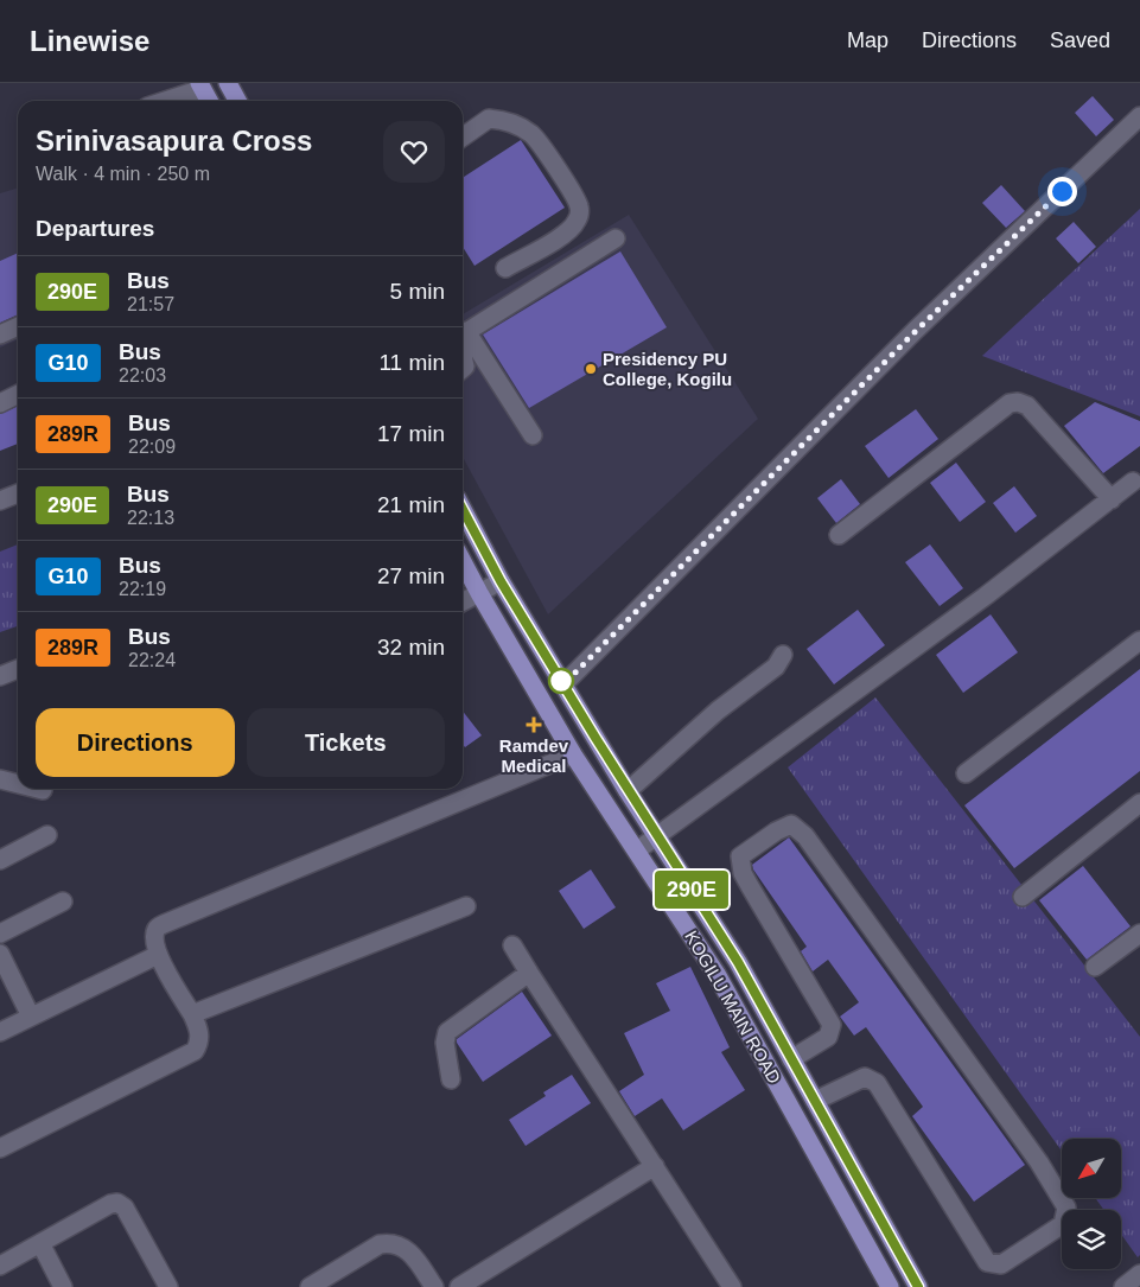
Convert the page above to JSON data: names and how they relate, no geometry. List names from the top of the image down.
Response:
{
  "streets": {
    "main road": ["KOGILU MAIN ROAD"]
  },
  "places": {
    "other": ["Presidency PU College, Kogilu"],
    "health": ["Ramdev Medical"]
  },
  "lines": ["bus line 290E"],
  "north": "bottom left",
  "page": {
    "header": "Linewise",
    "nav": ["Map", "Directions", "Saved"],
    "on_map": "290E",
    "heading": [
      ["Srinivasapura Cross", "Walk · 4 min · 250 m"],
      "Departures"
    ],
    "list": [
      {
        "mark": "290E",
        "name": "Bus",
        "note": "21:57",
        "value": "5 min"
      },
      {
        "mark": "G10",
        "name": "Bus",
        "note": "22:03",
        "value": "11 min"
      },
      {
        "mark": "289R",
        "name": "Bus",
        "note": "22:09",
        "value": "17 min"
      },
      {
        "mark": "290E",
        "name": "Bus",
        "note": "22:13",
        "value": "21 min"
      },
      {
        "mark": "G10",
        "name": "Bus",
        "note": "22:19",
        "value": "27 min"
      },
      {
        "mark": "289R",
        "name": "Bus",
        "note": "22:24",
        "value": "32 min"
      }
    ],
    "buttons": ["Directions", "Tickets"]
  }
}
